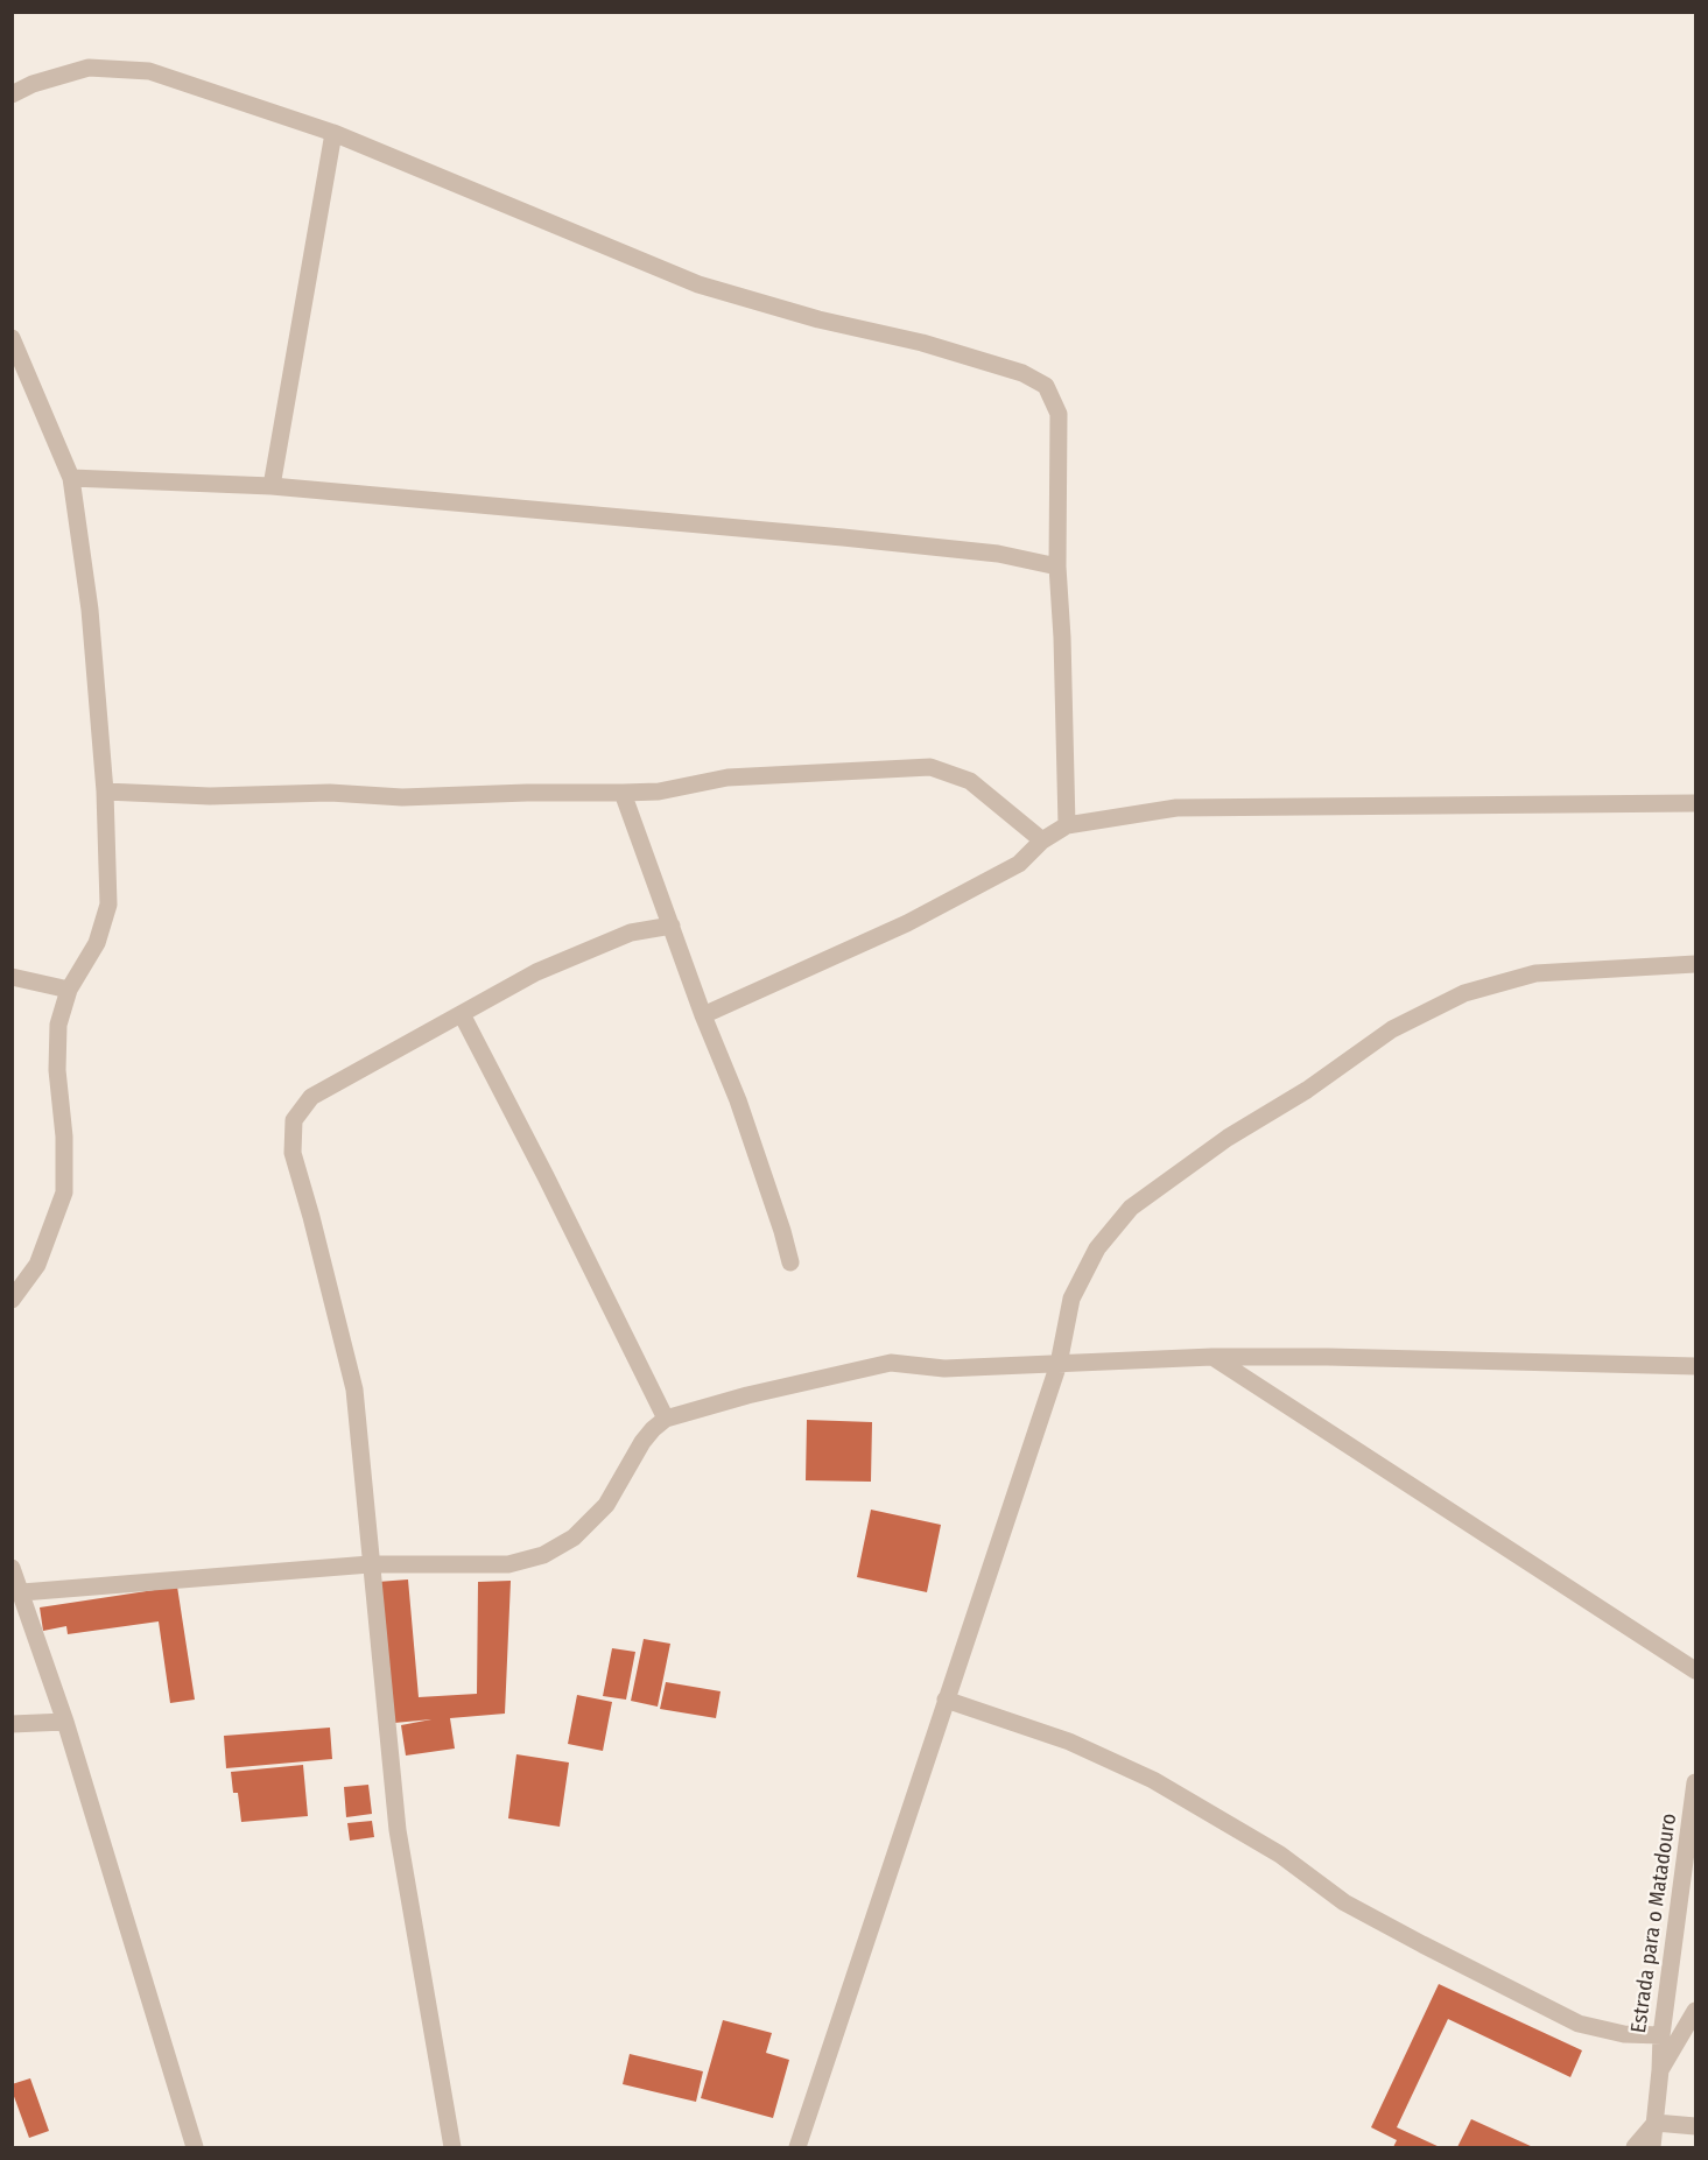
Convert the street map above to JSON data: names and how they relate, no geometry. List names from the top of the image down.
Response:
{
  "streets": {
    "street": ["Estrada para o Matadouro"]
  }
}
